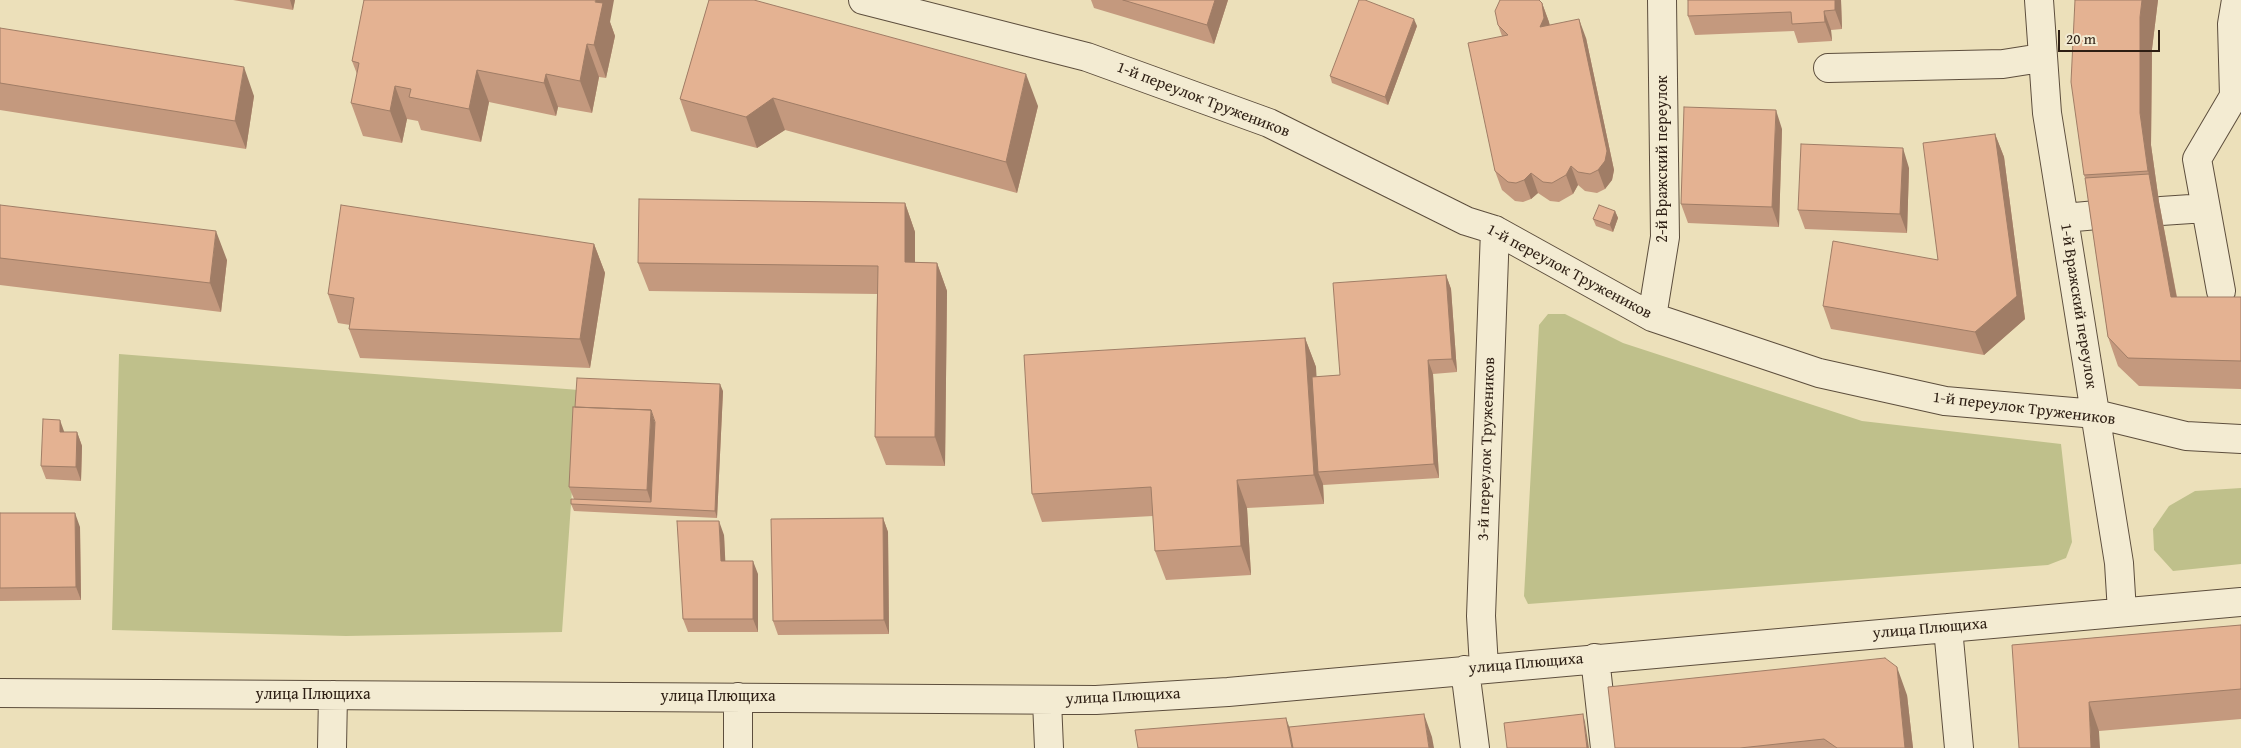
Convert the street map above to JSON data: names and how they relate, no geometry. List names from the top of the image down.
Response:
{
  "streets": {
    "street": [
      "1-й переулок Тружеников",
      "2-й Вражский переулок",
      "1-й Вражский переулок",
      "3-й переулок Тружеников",
      "улица Плющиха"
    ]
  },
  "crossings": [
    ["1-й переулок Тружеников", "2-й Вражский переулок"],
    ["1-й переулок Тружеников", "1-й Вражский переулок"],
    ["1-й переулок Тружеников", "3-й переулок Тружеников"],
    ["1-й Вражский переулок", "улица Плющиха"],
    ["3-й переулок Тружеников", "улица Плющиха"]
  ],
  "scale_bar": "20 m"
}
